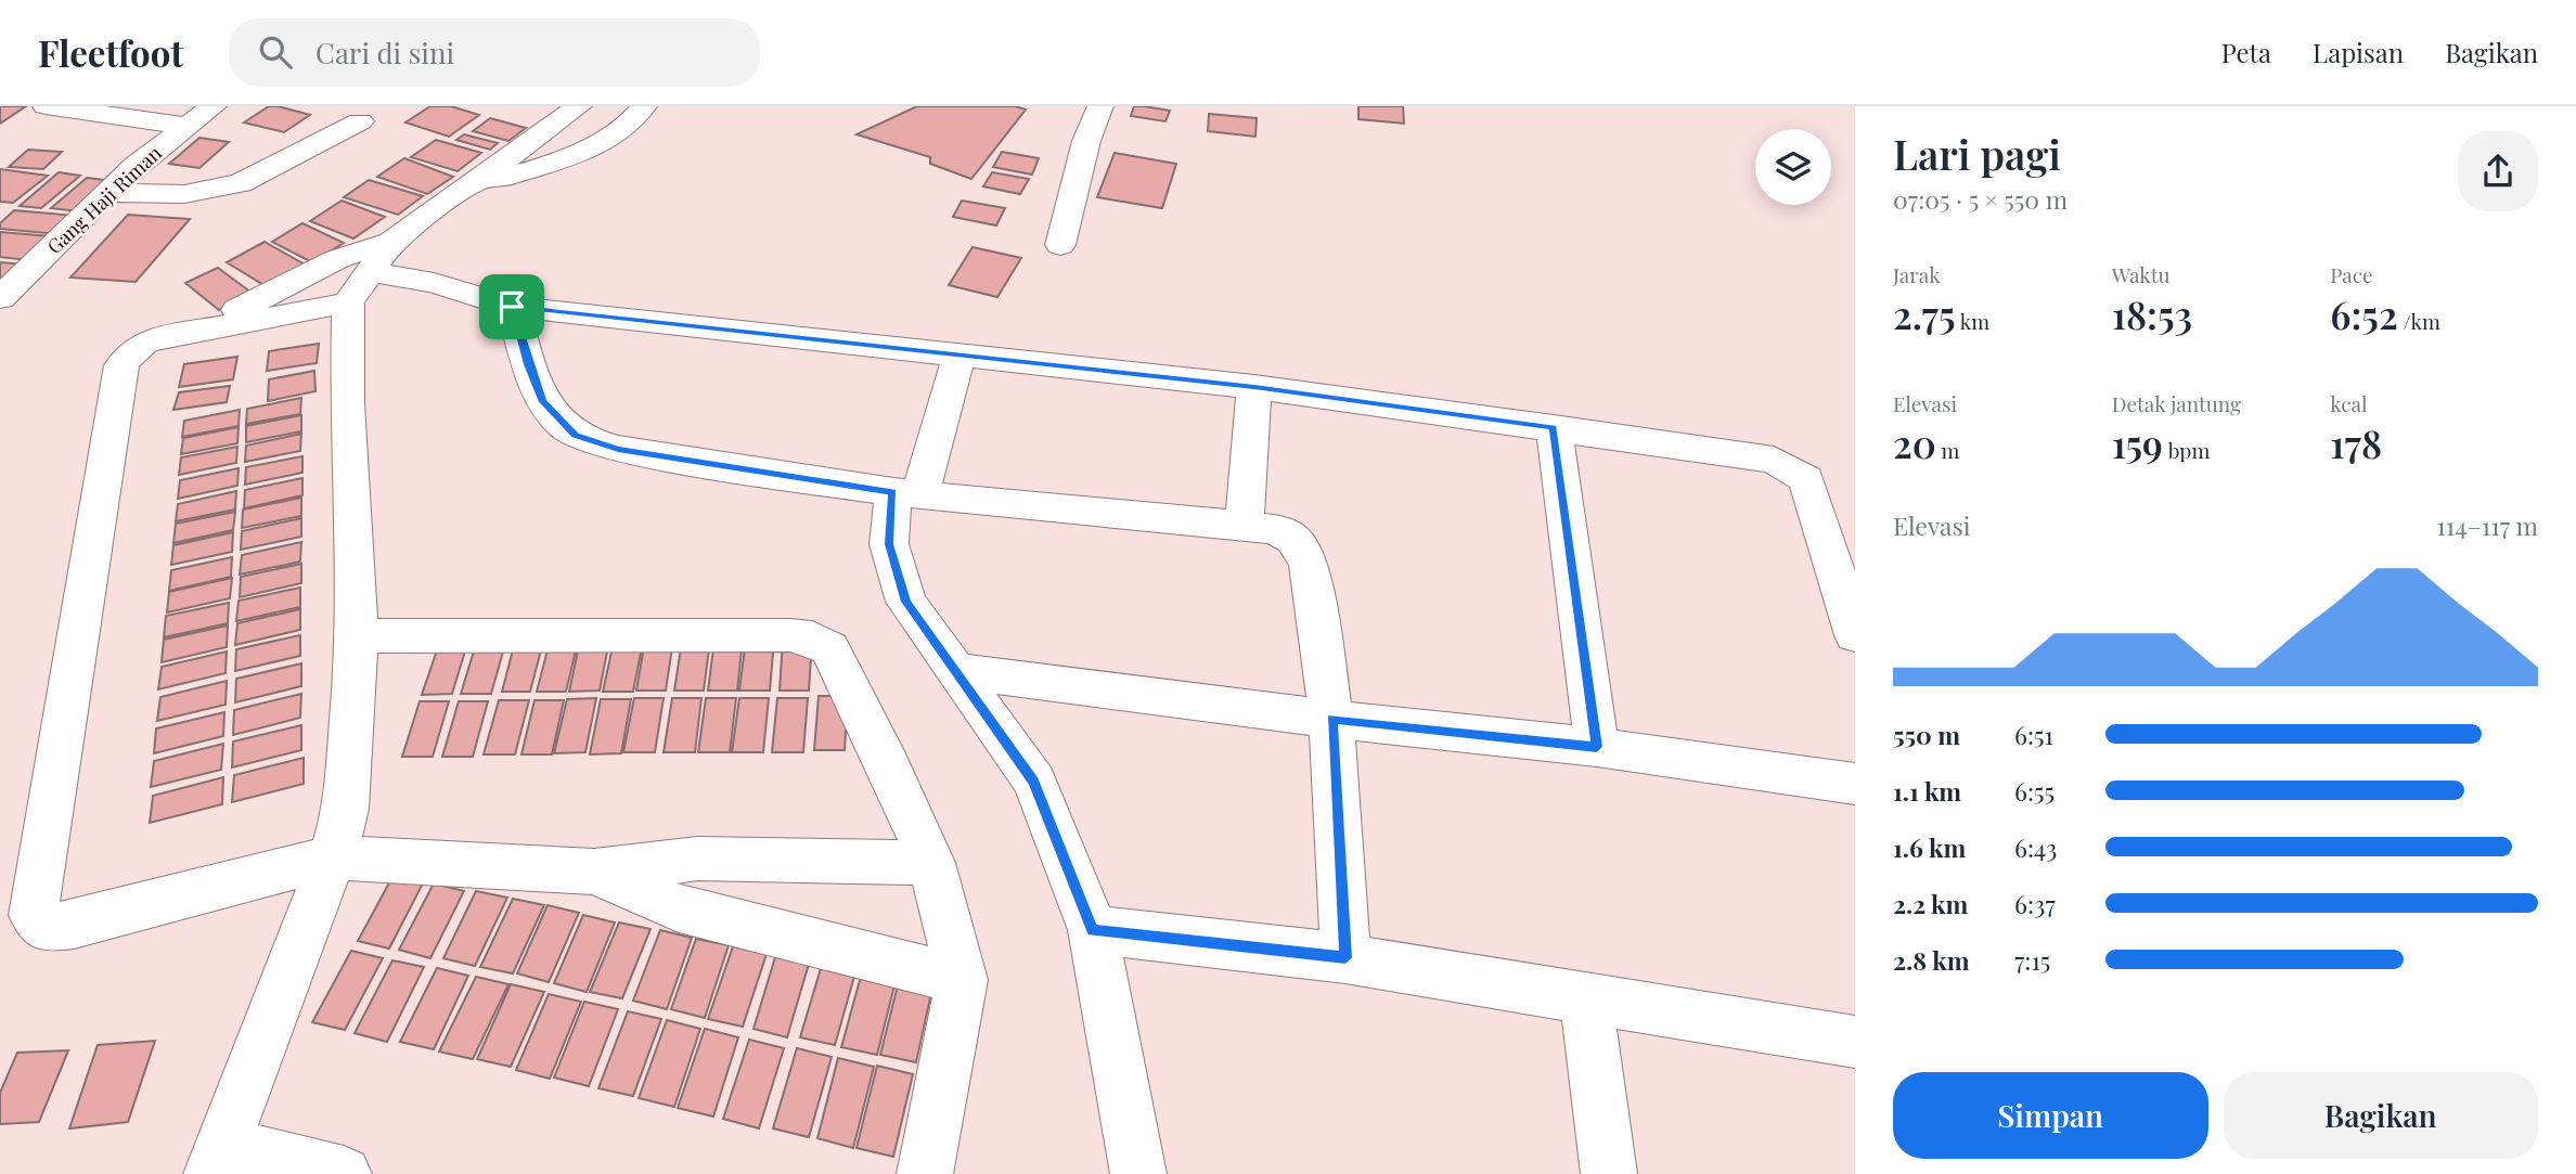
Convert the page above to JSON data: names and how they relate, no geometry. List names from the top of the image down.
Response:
{
  "streets": {
    "street": ["Gang Haji Riman"]
  },
  "page": {
    "header": "Fleetfoot",
    "search": "Cari di sini",
    "nav": ["Peta", "Lapisan", "Bagikan"],
    "heading": ["Lari pagi", "07:05 · 5 × 550 m"],
    "stats": [
      ["Jarak", "2.75 km"],
      ["Waktu", "18:53"],
      ["Pace", "6:52 /km"],
      ["Elevasi", "20 m"],
      ["Detak jantung", "159 bpm"],
      ["kcal", "178"]
    ],
    "chart": ["Elevasi", "114–117 m"],
    "list": [
      {
        "name": "550 m",
        "note": "6:51"
      },
      {
        "name": "1.1 km",
        "note": "6:55"
      },
      {
        "name": "1.6 km",
        "note": "6:43"
      },
      {
        "name": "2.2 km",
        "note": "6:37"
      },
      {
        "name": "2.8 km",
        "note": "7:15"
      }
    ],
    "buttons": ["Simpan", "Bagikan"]
  }
}
